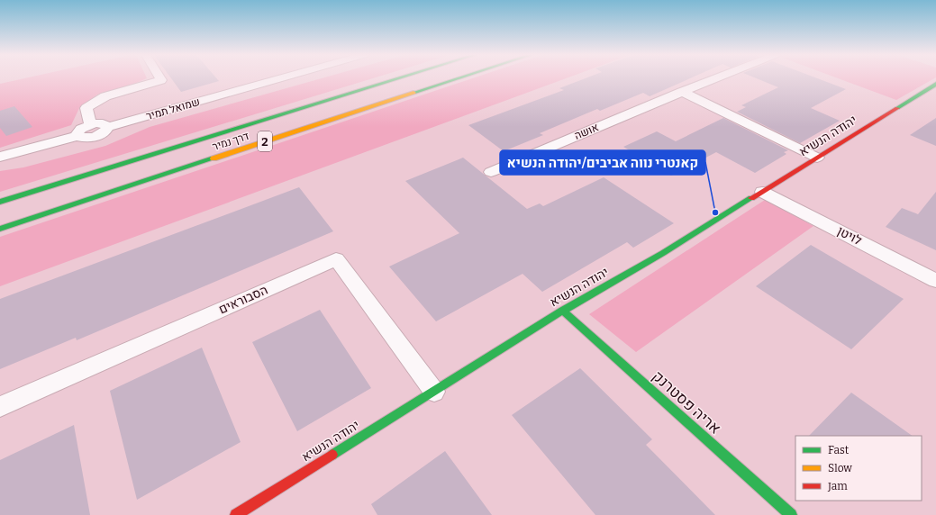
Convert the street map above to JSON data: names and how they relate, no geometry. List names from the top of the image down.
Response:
{
  "streets": {
    "main road": [
      "יהודה הנשיא",
      "דרך נמיר",
      "2",
      "אריה פסטרנק"
    ],
    "street": [
      "שמואל תמיר",
      "אושה",
      "לויטן",
      "הסבוראים"
    ]
  },
  "crossings": [
    ["יהודה הנשיא", "לויטן"],
    ["יהודה הנשיא", "הסבוראים"],
    ["יהודה הנשיא", "אריה פסטרנק"]
  ],
  "places": ["קאנטרי נווה אביבים/יהודה הנשיא"],
  "legend": ["Fast", "Slow", "Jam"]
}
